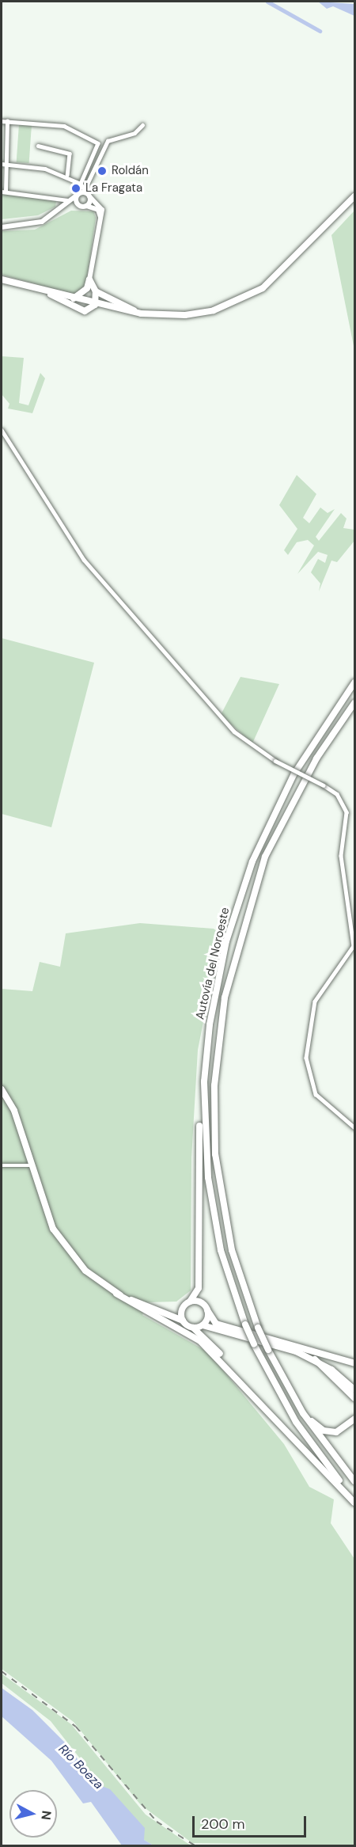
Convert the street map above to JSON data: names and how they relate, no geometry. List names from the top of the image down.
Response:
{
  "streets": {
    "highway": ["Autovía del Noroeste"]
  },
  "water": ["Río Boeza"],
  "places": ["Roldán", "La Fragata"],
  "scale_bar": "200 m",
  "north": "right"
}
